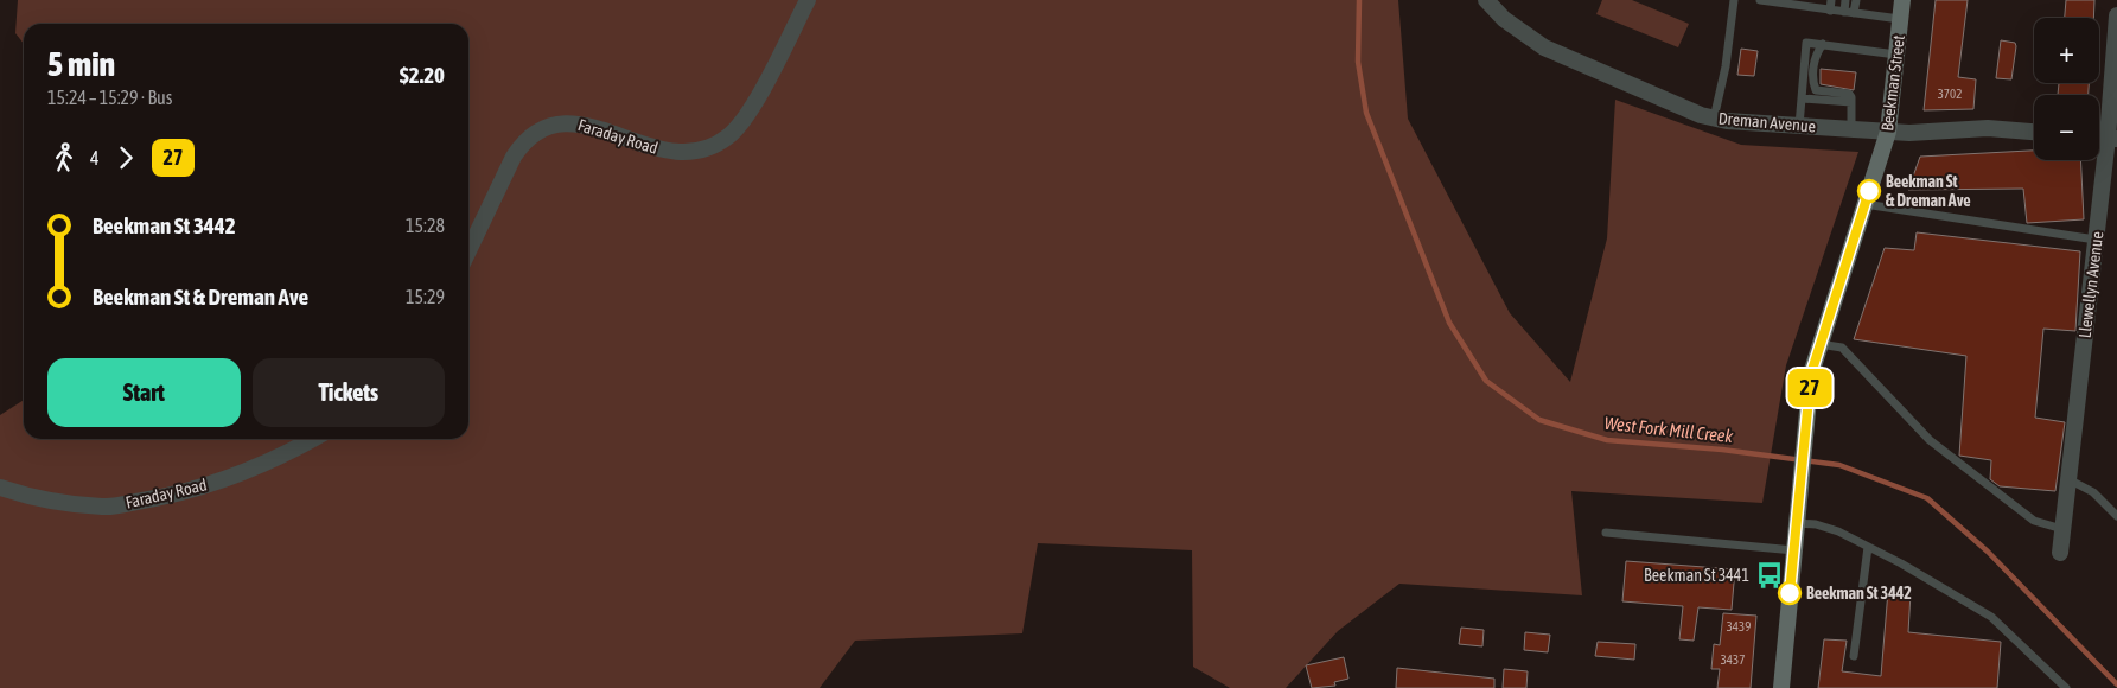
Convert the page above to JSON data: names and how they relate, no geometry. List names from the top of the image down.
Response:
{
  "streets": {
    "main road": ["Beekman Street"],
    "street": ["Dreman Avenue", "Faraday Road", "Llewellyn Avenue"]
  },
  "crossings": [
    ["Beekman Street", "Dreman Avenue"]
  ],
  "water": ["West Fork Mill Creek"],
  "places": {
    "other": ["Beekman St & Dreman Ave", "Beekman St 3442"],
    "bus stop": ["Beekman St 3441"]
  },
  "lines": ["bus line 27"],
  "house_numbers": ["3702", "3439", "3437"],
  "page": {
    "on_map": "27",
    "map_buttons": ["+", "−"],
    "heading": ["5 min", "15:24 – 15:29 · Bus", "$2.20"],
    "legs": ["4", "27"],
    "list": [
      {
        "name": "Beekman St 3442",
        "value": "15:28"
      },
      {
        "name": "Beekman St & Dreman Ave",
        "value": "15:29"
      }
    ],
    "buttons": ["Start", "Tickets"]
  }
}
